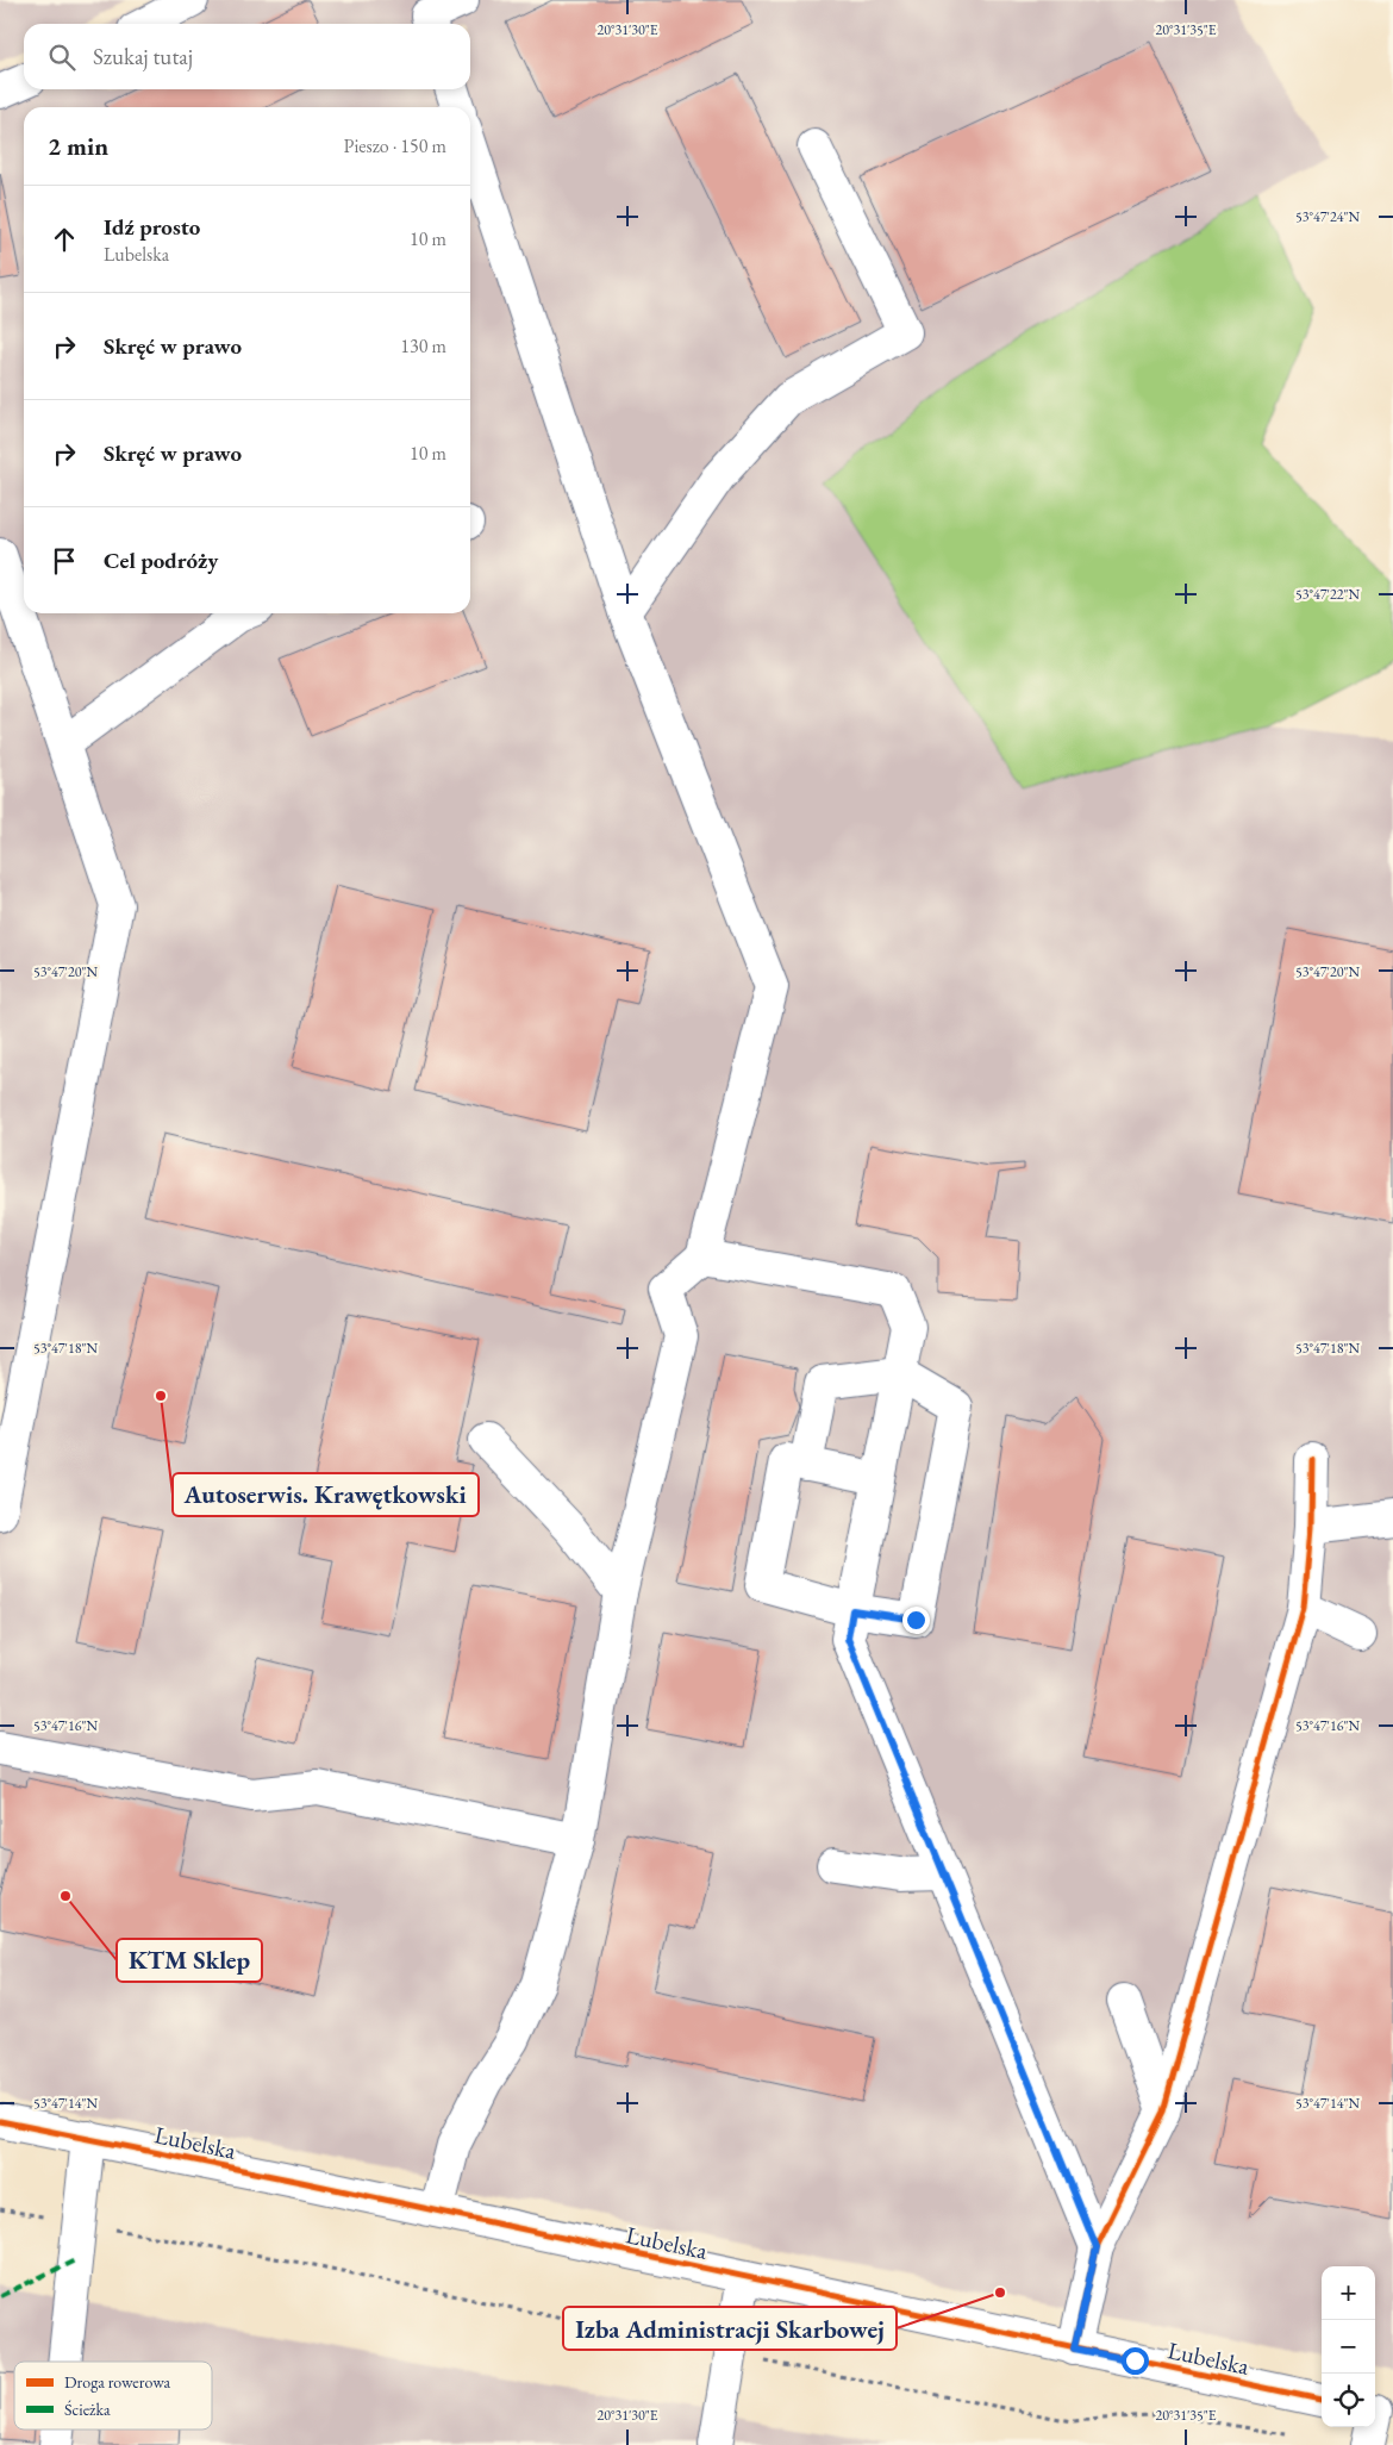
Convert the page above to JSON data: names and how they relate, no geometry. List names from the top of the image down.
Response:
{
  "streets": {
    "street": ["Lubelska"]
  },
  "places": ["Autoserwis. Krawętkowski", "KTM Sklep", "Izba Administracji Skarbowej"],
  "legend": ["Droga rowerowa", "Ścieżka"],
  "page": {
    "search": "Szukaj tutaj",
    "heading": ["2 min", "Pieszo · 150 m"],
    "list": [
      ["Idź prosto", "Lubelska", "10 m"],
      ["Skręć w prawo", "130 m"],
      ["Skręć w prawo", "10 m"],
      "Cel podróży"
    ],
    "map_buttons": ["+", "−"]
  },
  "coordinates": [
    "20°31'30\"E",
    "20°31'35\"E",
    "53°47'24\"N",
    "53°47'22\"N",
    "53°47'20\"N",
    "53°47'18\"N",
    "53°47'16\"N",
    "53°47'14\"N"
  ]
}
